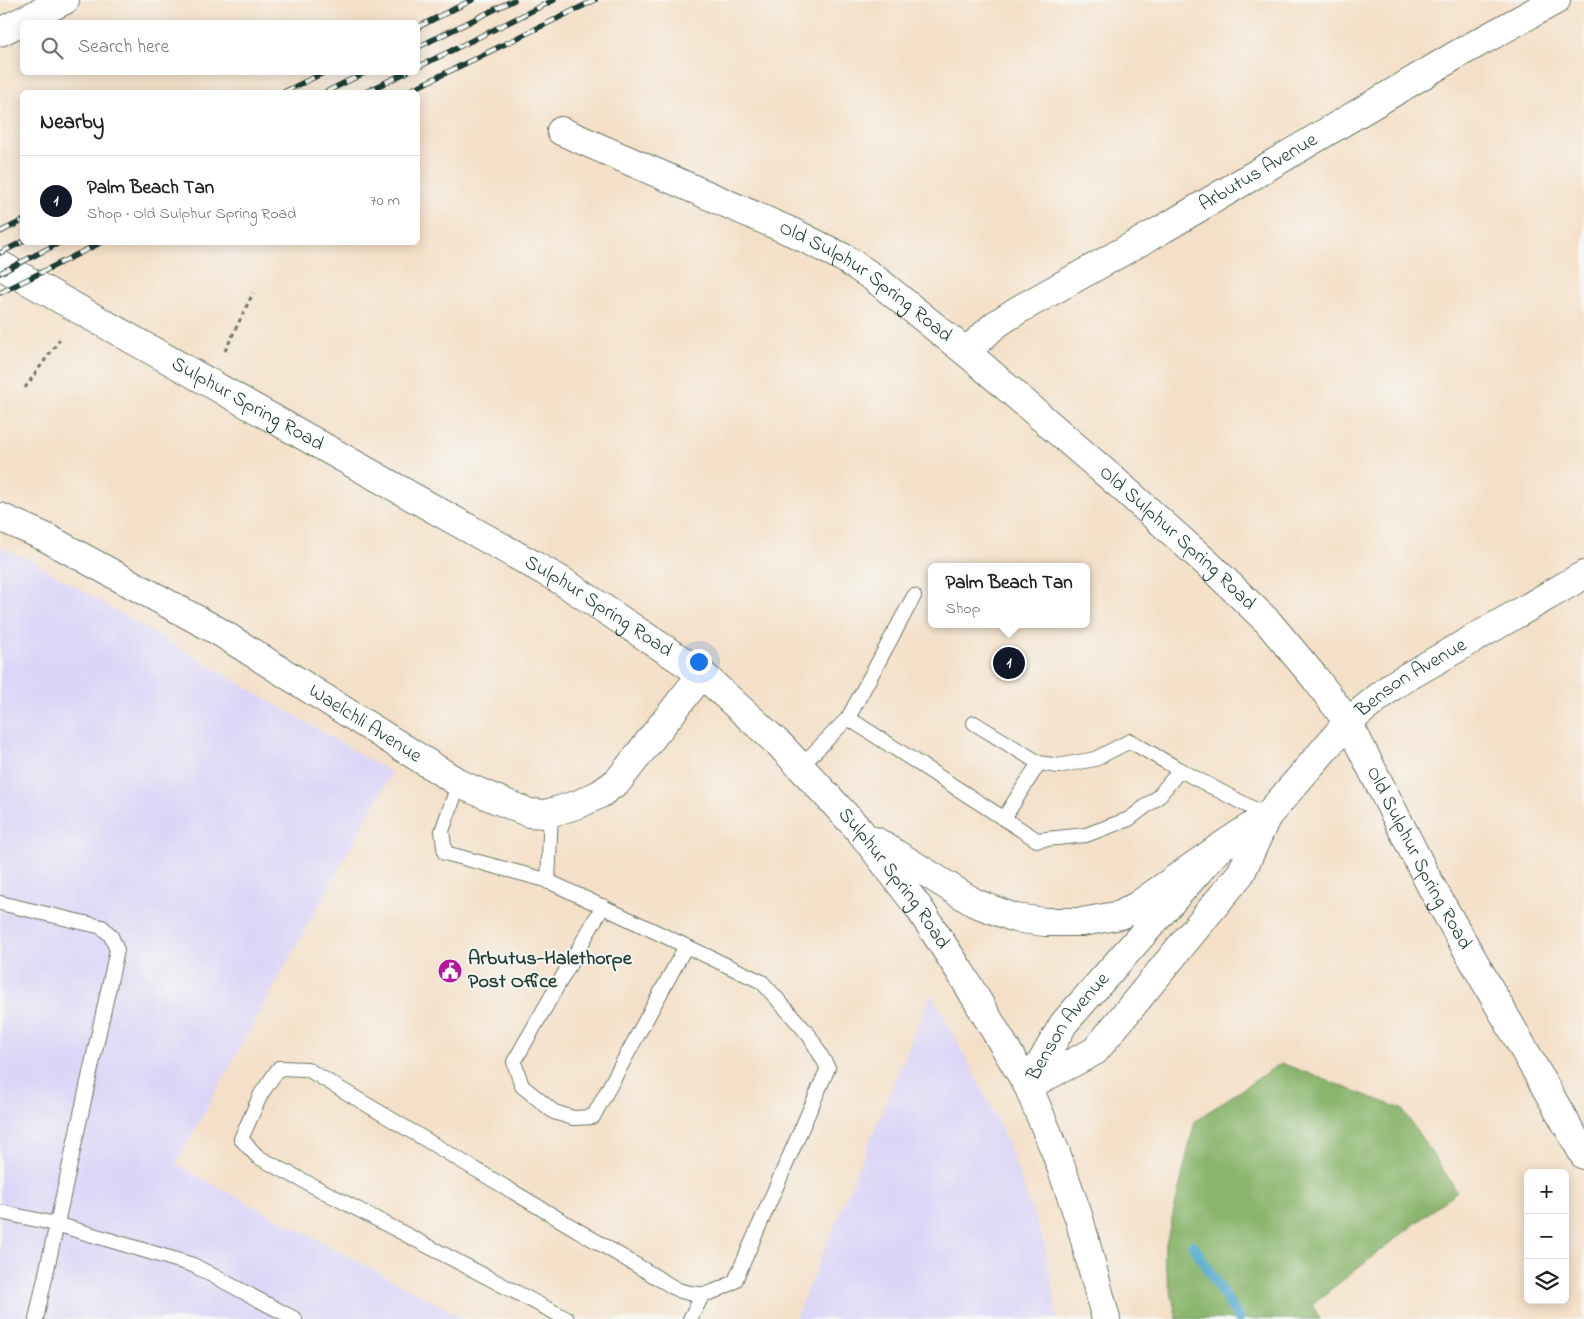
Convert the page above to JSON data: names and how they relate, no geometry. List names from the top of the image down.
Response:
{
  "streets": {
    "street": [
      "Arbutus Avenue",
      "Old Sulphur Spring Road",
      "Sulphur Spring Road",
      "Benson Avenue",
      "Waelchli Avenue"
    ]
  },
  "crossings": [
    ["Arbutus Avenue", "Old Sulphur Spring Road"],
    ["Old Sulphur Spring Road", "Benson Avenue"],
    ["Sulphur Spring Road", "Benson Avenue"],
    ["Sulphur Spring Road", "Waelchli Avenue"]
  ],
  "places": {
    "public building": ["Arbutus-Halethorpe Post Office"]
  },
  "page": {
    "search": "Search here",
    "heading": "Nearby",
    "list": [
      {
        "mark": "1",
        "name": "Palm Beach Tan",
        "note": "Shop · Old Sulphur Spring Road",
        "value": "70 m"
      }
    ],
    "popup": ["Palm Beach Tan", "Shop"],
    "pins": "1",
    "map_buttons": ["+", "−"]
  }
}
